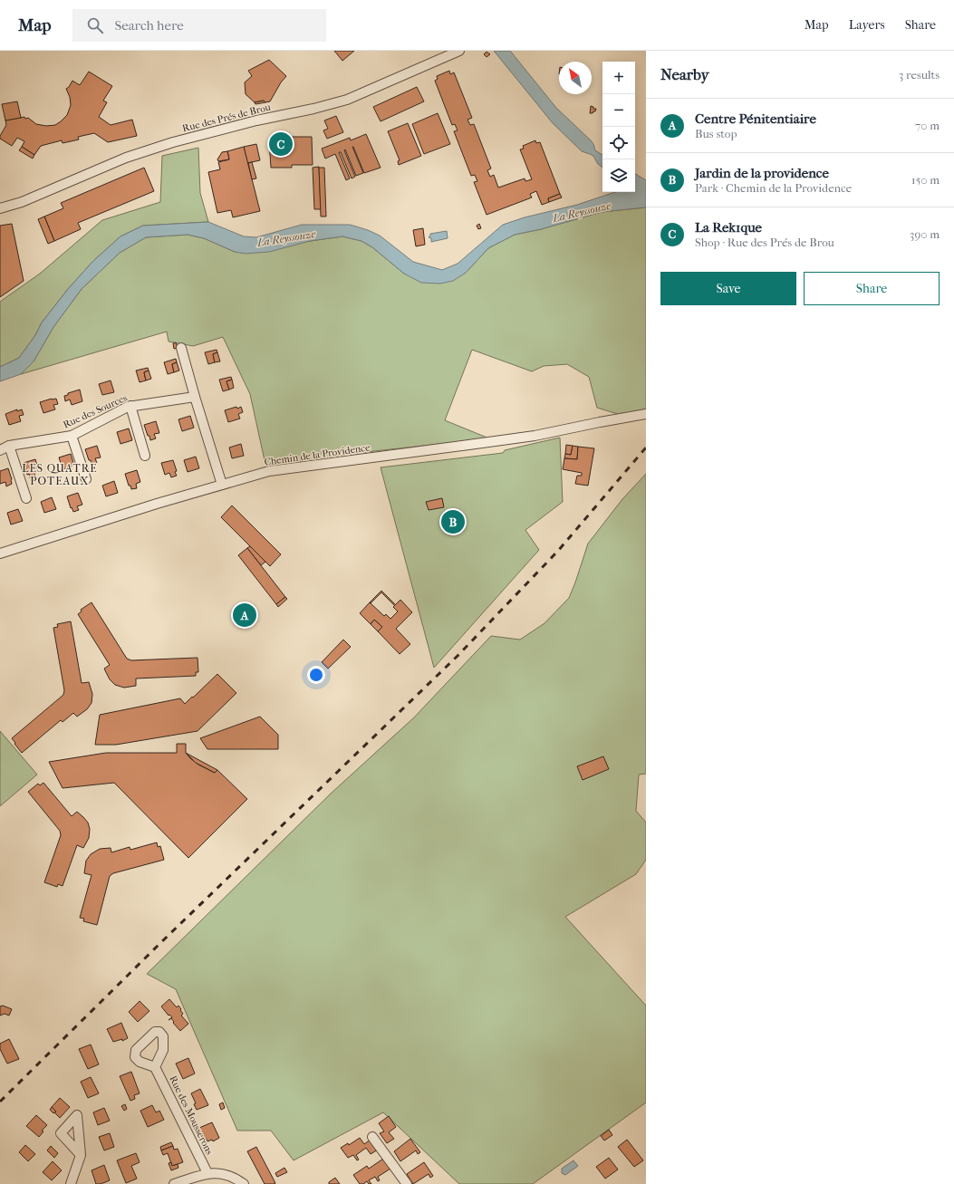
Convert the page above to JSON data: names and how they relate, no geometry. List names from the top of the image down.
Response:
{
  "streets": {
    "street": [
      "Rue des Prés de Brou",
      "Rue des Sources",
      "Chemin de la Providence",
      "Rue des Mousserons"
    ]
  },
  "districts": ["LES QUATRE POTEAUX"],
  "water": ["La Reyssouze"],
  "north": "top left",
  "page": {
    "header": "Map",
    "search": "Search here",
    "nav": ["Map", "Layers", "Share"],
    "heading": ["Nearby", "3 results"],
    "map_buttons": ["+", "−"],
    "list": [
      {
        "mark": "A",
        "name": "Centre Pénitentiaire",
        "note": "Bus stop",
        "value": "70 m"
      },
      {
        "mark": "B",
        "name": "Jardin de la providence",
        "note": "Park · Chemin de la Providence",
        "value": "150 m"
      },
      {
        "mark": "C",
        "name": "La Rek1que",
        "note": "Shop · Rue des Prés de Brou",
        "value": "390 m"
      }
    ],
    "pins": ["C", "B", "A"],
    "buttons": ["Save", "Share"]
  }
}
